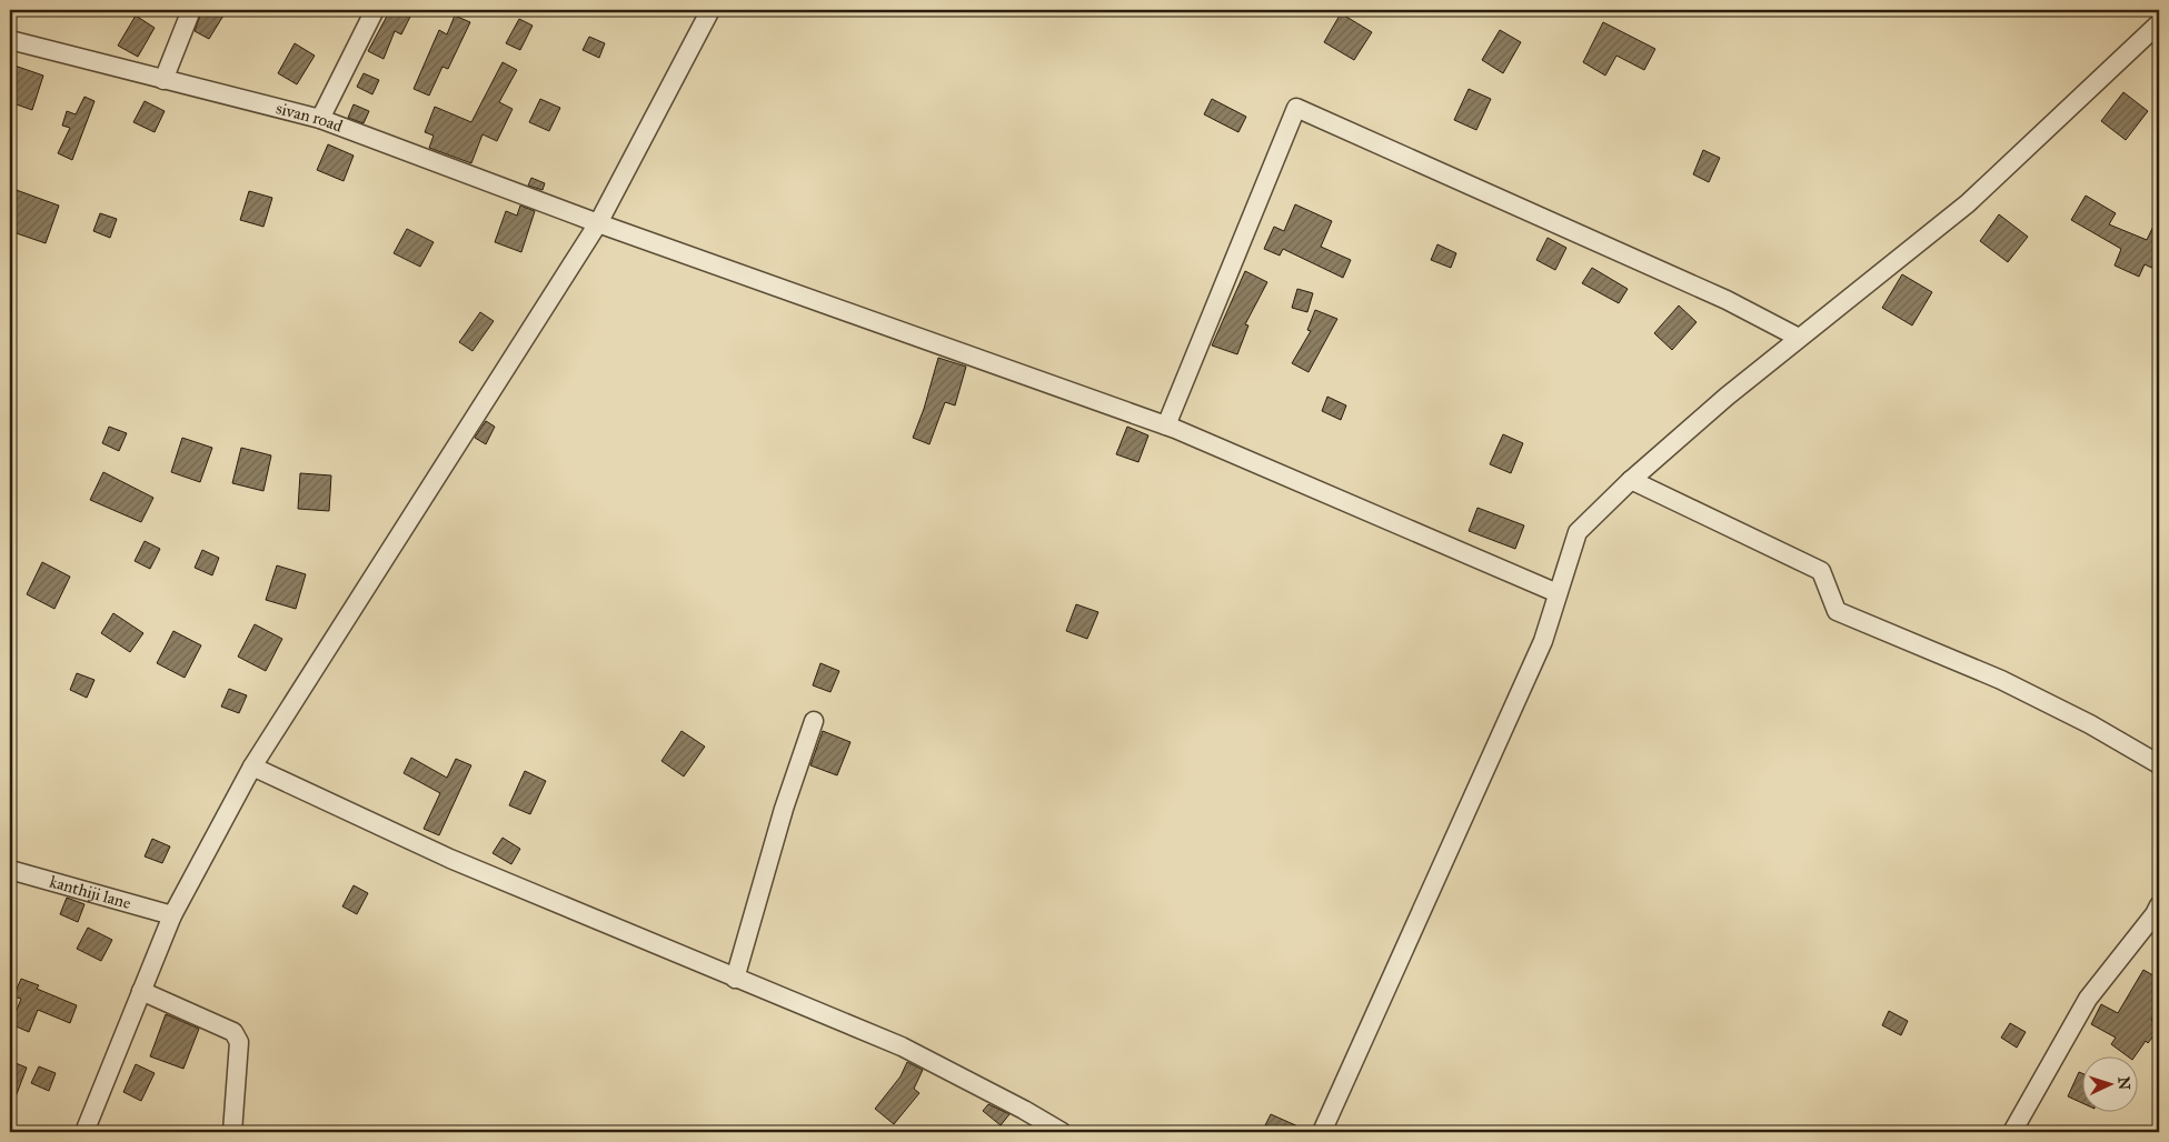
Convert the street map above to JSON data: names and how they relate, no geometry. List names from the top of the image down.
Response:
{
  "streets": {
    "street": ["sivan road", "kanthiji lane"]
  },
  "north": "right"
}
